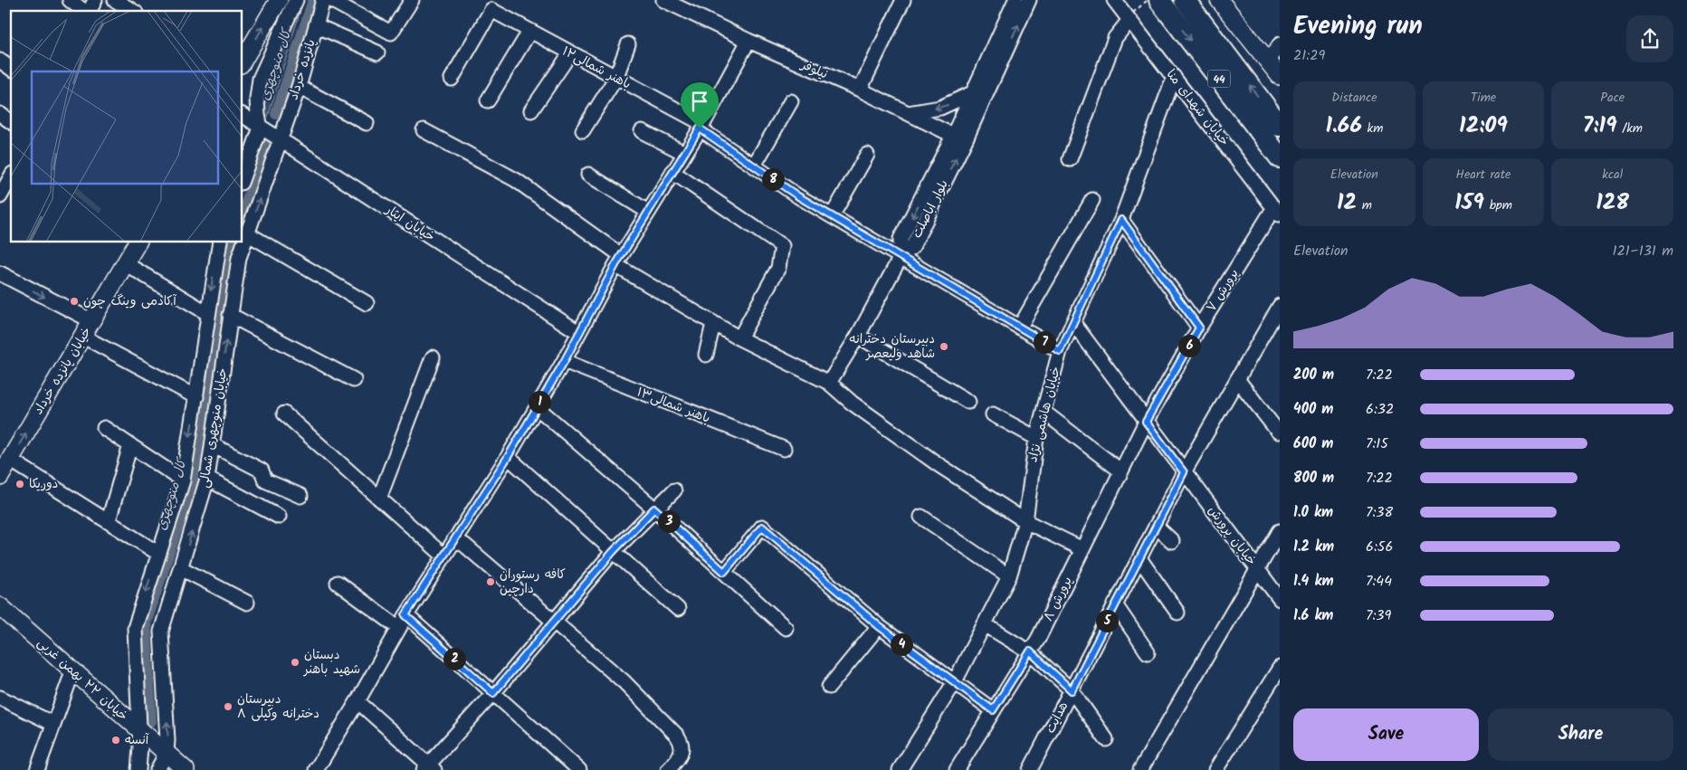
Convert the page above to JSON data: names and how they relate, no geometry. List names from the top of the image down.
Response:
{
  "streets": {
    "highway": ["44"],
    "main road": ["خیابان پانزده خرداد", "خیابان ۲۲ بهمن غربی"],
    "street": [
      "باهنر شمالی۱۲",
      "پانزده خرداد",
      "نیلوفر",
      "خیابان شهدای منا",
      "بلوار اباصلت",
      "خیابان ایثار",
      "پرورش ۷",
      "باهنر شمالی۱۳",
      "خیابان هاشمی نژاد",
      "خیابان منوچهری شمالی",
      "خیابان پرورش",
      "پرورش ۸",
      "هدایت"
    ]
  },
  "crossings": [
    ["باهنر شمالی۱۲", "بلوار اباصلت"],
    ["باهنر شمالی۱۲", "خیابان هاشمی نژاد"],
    ["پانزده خرداد", "خیابان ایثار"],
    ["پانزده خرداد", "خیابان منوچهری شمالی"],
    ["نیلوفر", "بلوار اباصلت"],
    ["خیابان شهدای منا", "پرورش ۷"],
    ["خیابان شهدای منا", "خیابان هاشمی نژاد"],
    ["خیابان ایثار", "خیابان منوچهری شمالی"],
    ["پرورش ۷", "خیابان پرورش"],
    ["پرورش ۷", "پرورش ۸"],
    ["خیابان هاشمی نژاد", "خیابان پرورش"],
    ["خیابان منوچهری شمالی", "خیابان ۲۲ بهمن غربی"],
    ["خیابان پرورش", "پرورش ۸"],
    ["خیابان پرورش", "هدایت"]
  ],
  "one_way": ["خیابان پانزده خرداد"],
  "water": ["کال منوچهری"],
  "places": [
    "آکادمی وینگ چون",
    "دبیرستان دخترانه شاهد ولیعصر",
    "دوریکا",
    "کافه رستوران دارچین",
    "دبستان شهید باهنر",
    "دبیرستان دخترانه وکیلی ۸",
    "آنسه"
  ],
  "page": {
    "heading": ["Evening run", "21:29"],
    "stats": [
      ["Distance", "1.66 km"],
      ["Time", "12:09"],
      ["Pace", "7:19 /km"],
      ["Elevation", "12 m"],
      ["Heart rate", "159 bpm"],
      ["kcal", "128"]
    ],
    "pins": [
      "8",
      "7",
      "6",
      "1",
      "3",
      "5",
      "4",
      "2"
    ],
    "chart": ["Elevation", "121–131 m"],
    "list": [
      {
        "name": "200 m",
        "note": "7:22"
      },
      {
        "name": "400 m",
        "note": "6:32"
      },
      {
        "name": "600 m",
        "note": "7:15"
      },
      {
        "name": "800 m",
        "note": "7:22"
      },
      {
        "name": "1.0 km",
        "note": "7:38"
      },
      {
        "name": "1.2 km",
        "note": "6:56"
      },
      {
        "name": "1.4 km",
        "note": "7:44"
      },
      {
        "name": "1.6 km",
        "note": "7:39"
      }
    ],
    "buttons": ["Save", "Share"]
  }
}
